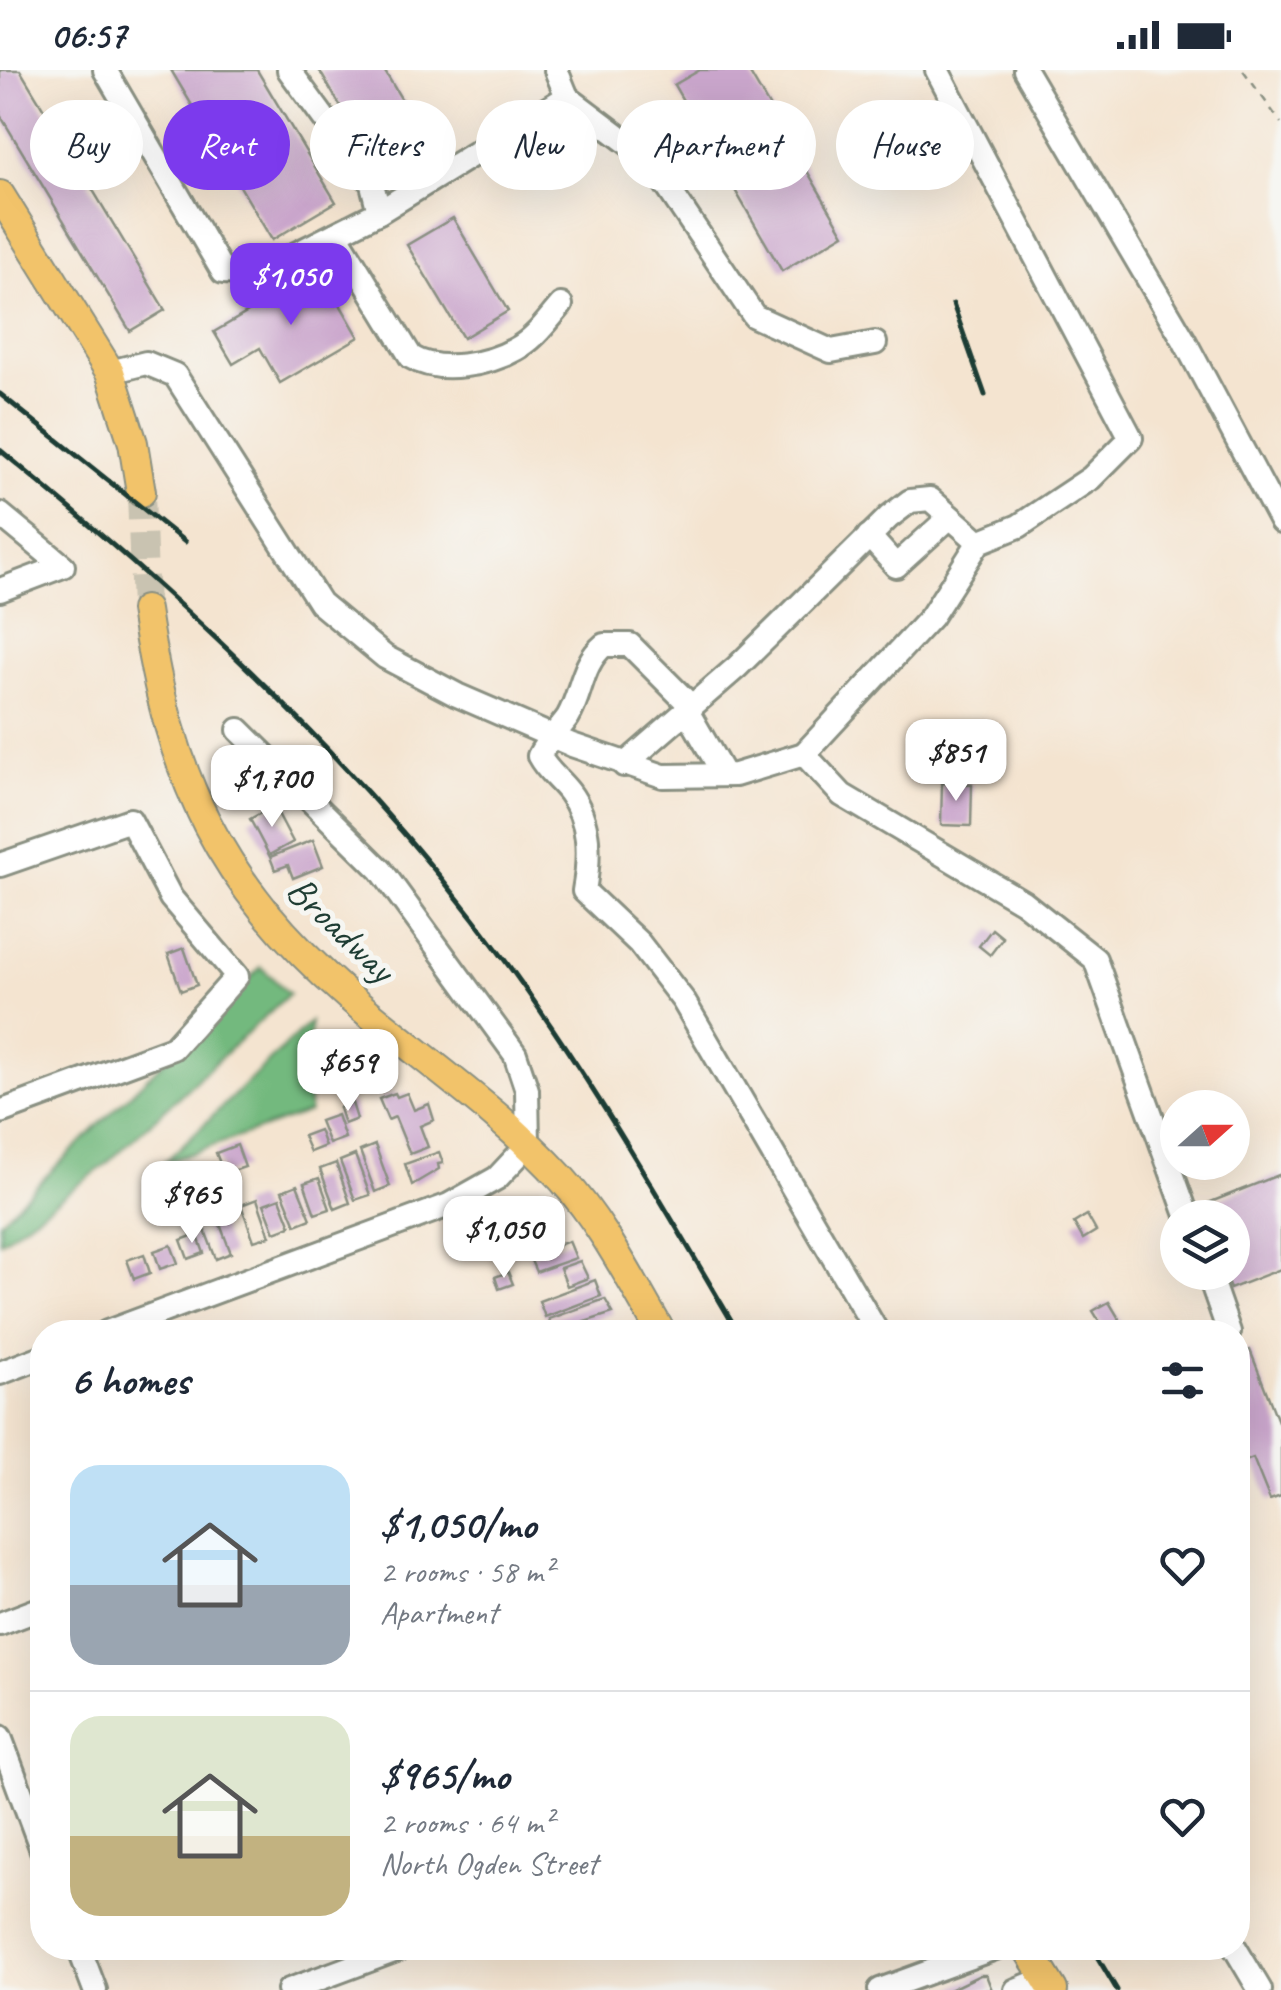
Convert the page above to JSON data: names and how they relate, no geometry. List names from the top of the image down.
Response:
{
  "streets": {
    "main road": ["Broadway"]
  },
  "north": "right",
  "page": {
    "status": "06:57",
    "chip": [
      "Buy",
      "Rent",
      "Filters",
      "New",
      "Apartment",
      "House"
    ],
    "price": [
      "$1,050",
      "$851",
      "$1,700",
      "$659",
      "$965",
      "$1,050"
    ],
    "heading": "6 homes",
    "list": [
      {
        "name": "$1,050/mo",
        "note": "2 rooms · 58 m² · Apartment"
      },
      {
        "name": "$965/mo",
        "note": "2 rooms · 64 m² · North Ogden Street"
      }
    ]
  }
}
